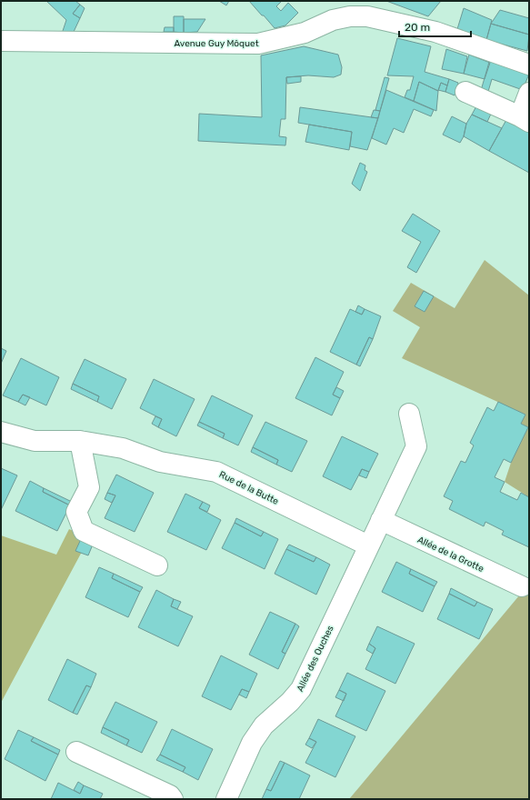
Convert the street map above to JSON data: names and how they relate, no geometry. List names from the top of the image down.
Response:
{
  "streets": {
    "street": [
      "Avenue Guy Môquet",
      "Rue de la Butte",
      "Allée de la Grotte",
      "Allée des Ouches"
    ]
  },
  "crossings": [
    ["Rue de la Butte", "Allée des Ouches"]
  ],
  "scale_bar": "20 m"
}
